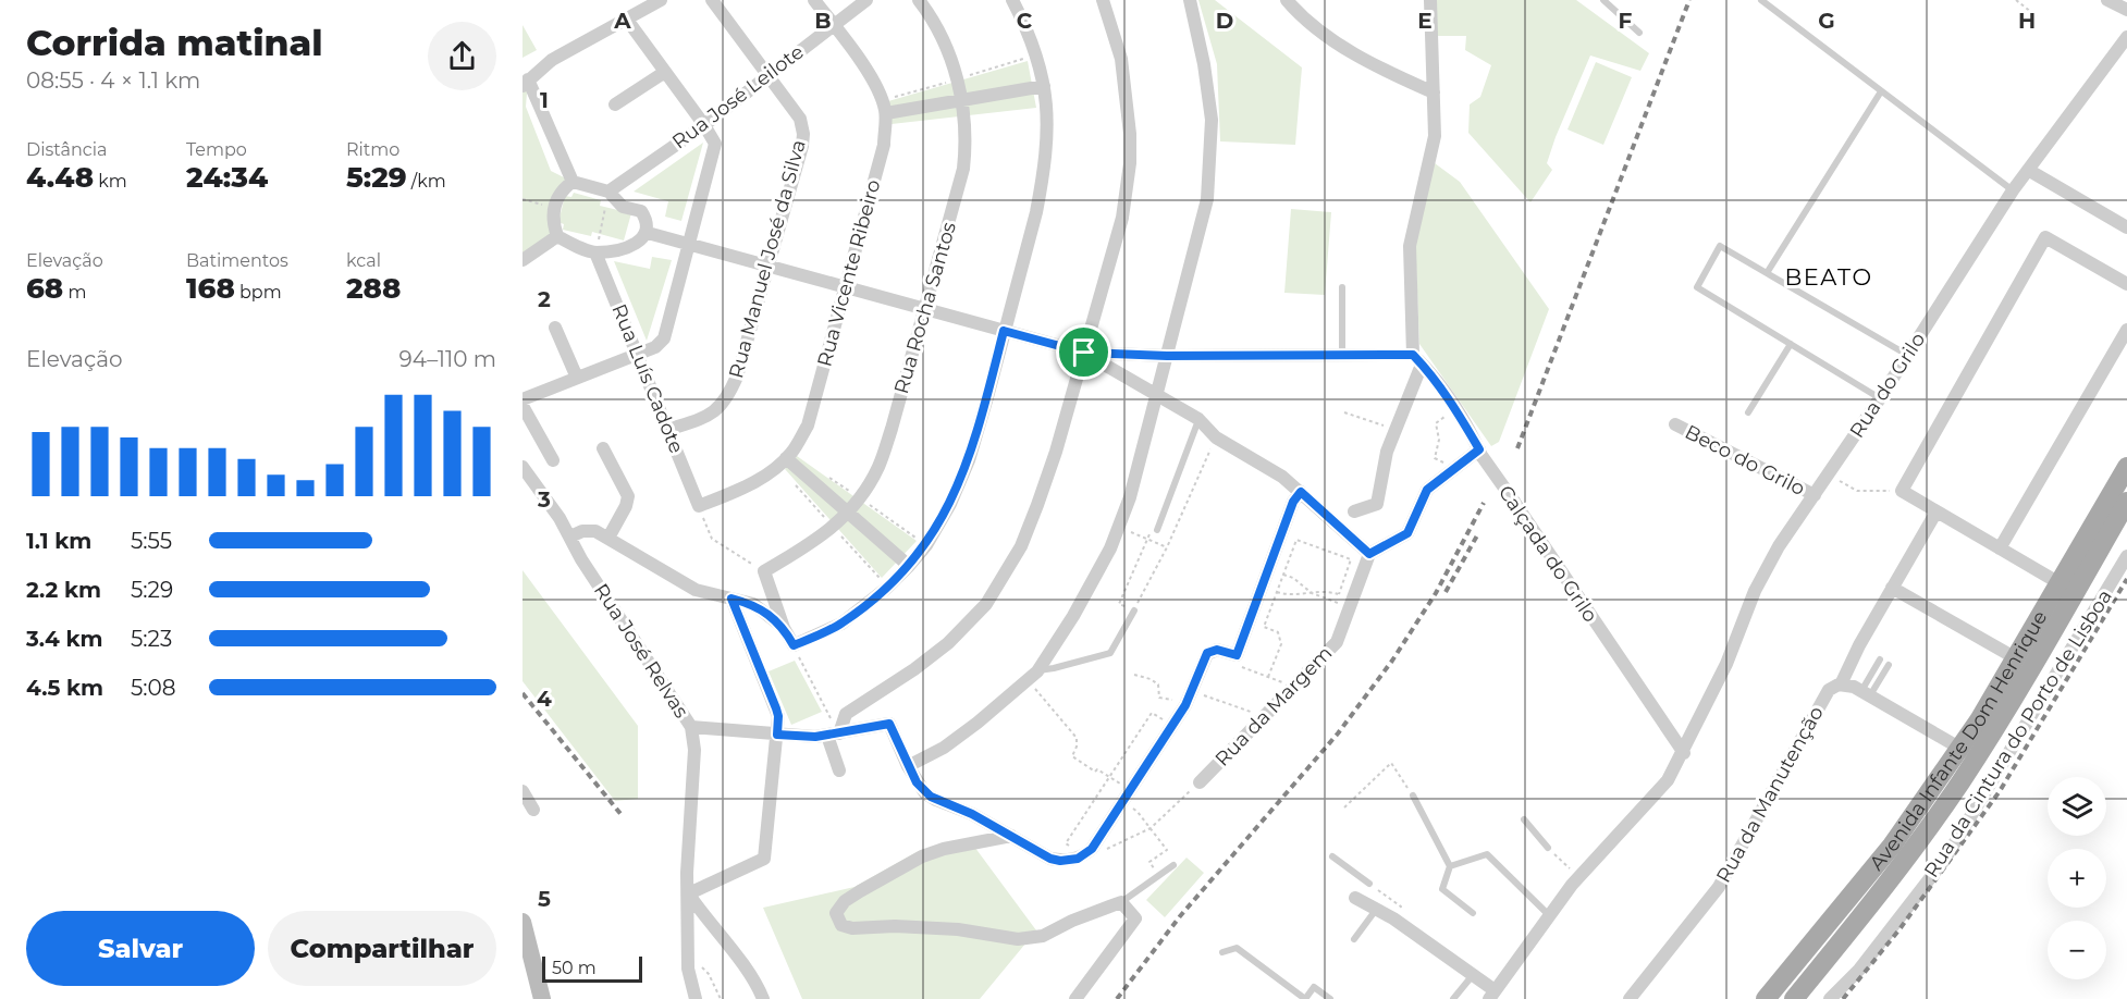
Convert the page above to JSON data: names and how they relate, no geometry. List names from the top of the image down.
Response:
{
  "streets": {
    "main road": ["Avenida Infante Dom Henrique"],
    "street": [
      "Rua José Leilote",
      "Rua Manuel José da Silva",
      "Rua Vicente Ribeiro",
      "Rua Rocha Santos",
      "Rua Luís Cadote",
      "Rua do Grilo",
      "Beco do Grilo",
      "Calçada do Grilo",
      "Rua José Relvas",
      "Rua da Margem",
      "Rua da Cintura do Porto de Lisboa",
      "Rua da Manutenção"
    ]
  },
  "crossings": [
    ["Rua José Leilote", "Rua Manuel José da Silva"],
    ["Rua José Leilote", "Rua Vicente Ribeiro"],
    ["Rua Manuel José da Silva", "Rua Luís Cadote"],
    ["Rua Vicente Ribeiro", "Rua Luís Cadote"],
    ["Rua do Grilo", "Beco do Grilo"],
    ["Rua do Grilo", "Calçada do Grilo"]
  ],
  "districts": ["BEATO"],
  "scale_bar": "50 m",
  "page": {
    "heading": ["Corrida matinal", "08:55 · 4 × 1.1 km"],
    "stats": [
      ["Distância", "4.48 km"],
      ["Tempo", "24:34"],
      ["Ritmo", "5:29 /km"],
      ["Elevação", "68 m"],
      ["Batimentos", "168 bpm"],
      ["kcal", "288"]
    ],
    "chart": ["Elevação", "94–110 m"],
    "list": [
      {
        "name": "1.1 km",
        "note": "5:55"
      },
      {
        "name": "2.2 km",
        "note": "5:29"
      },
      {
        "name": "3.4 km",
        "note": "5:23"
      },
      {
        "name": "4.5 km",
        "note": "5:08"
      }
    ],
    "map_buttons": ["+", "−"],
    "buttons": ["Salvar", "Compartilhar"],
    "scale": "50 m"
  },
  "grid": {
    "columns": [
      "A",
      "B",
      "C",
      "D",
      "E",
      "F",
      "G",
      "H"
    ],
    "rows": [
      "1",
      "2",
      "3",
      "4",
      "5"
    ]
  }
}
